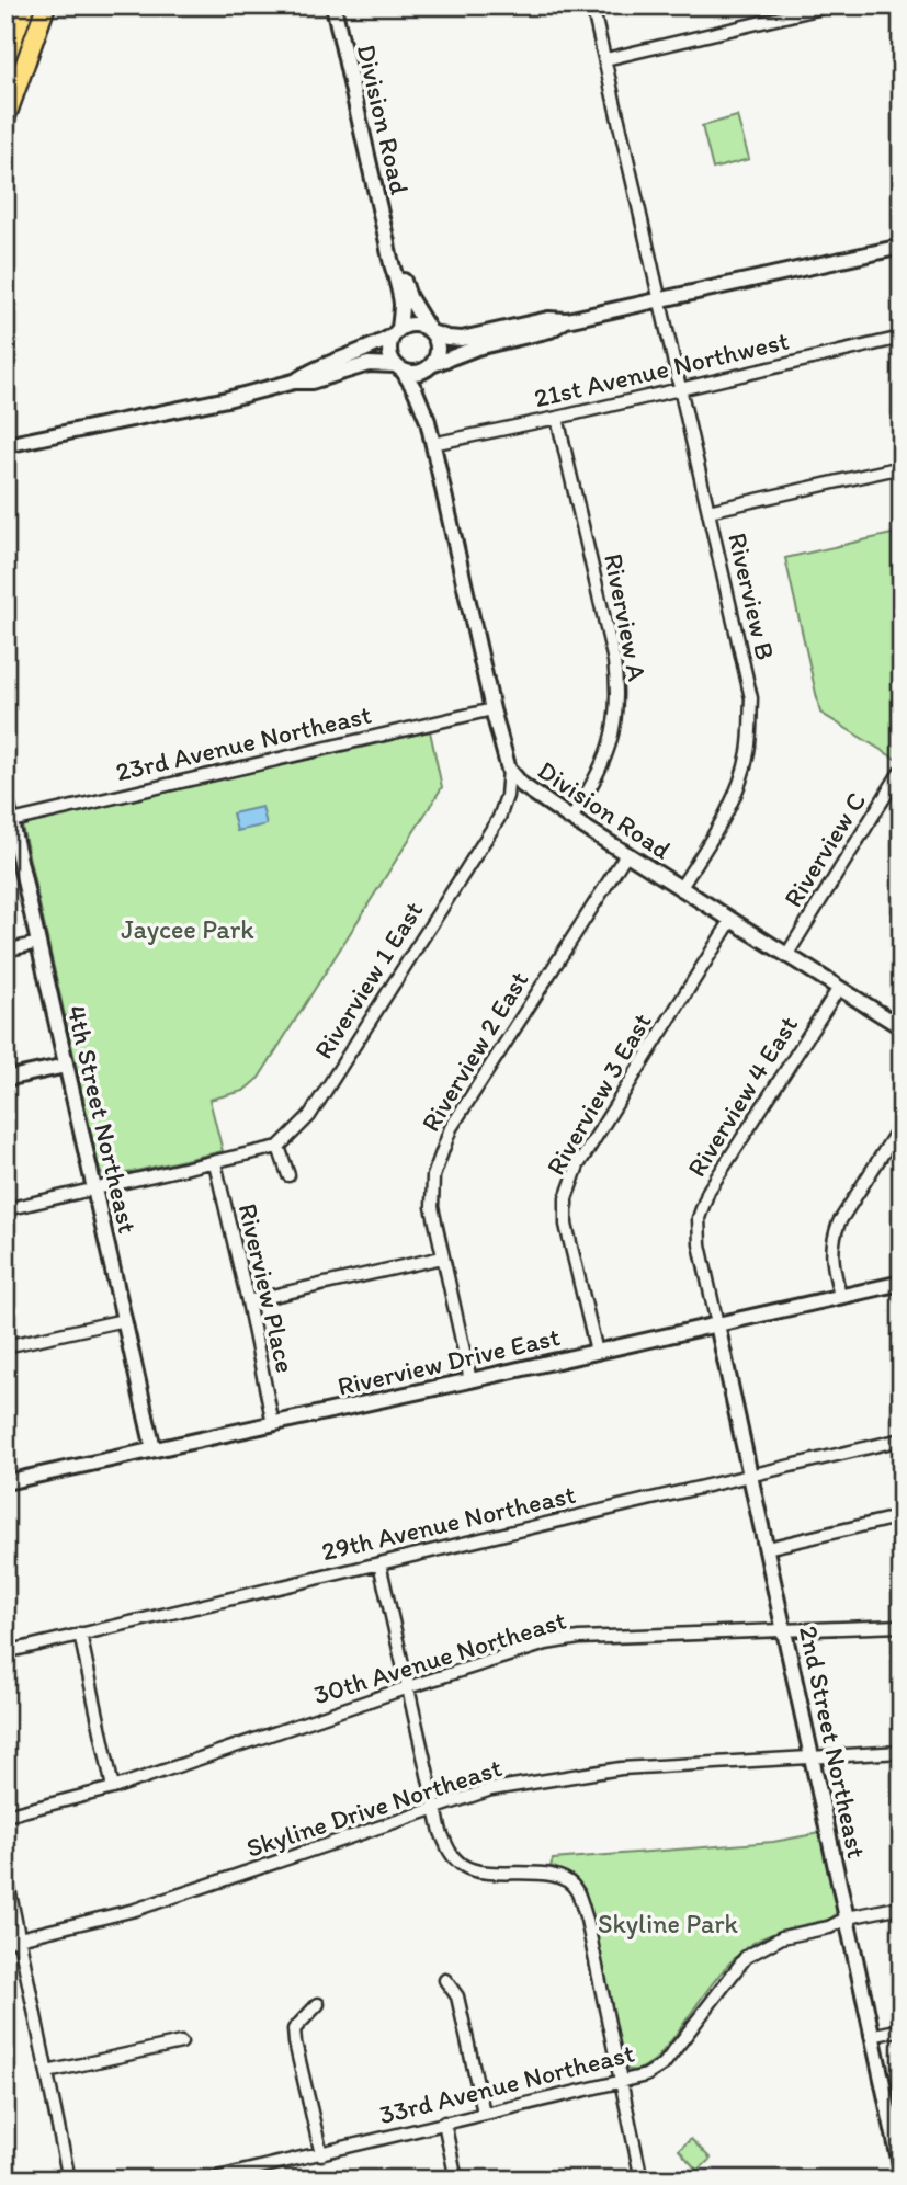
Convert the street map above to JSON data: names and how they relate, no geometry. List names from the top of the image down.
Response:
{
  "streets": {
    "street": [
      "Division Road",
      "21st Avenue Northwest",
      "Riverview B",
      "Riverview A",
      "23rd Avenue Northeast",
      "Riverview C",
      "Riverview 1 East",
      "Riverview 2 East",
      "Riverview 3 East",
      "Riverview 4 East",
      "4th Street Northeast",
      "Riverview Place",
      "Riverview Drive East",
      "29th Avenue Northeast",
      "30th Avenue Northeast",
      "2nd Street Northeast",
      "Skyline Drive Northeast",
      "33rd Avenue Northeast"
    ]
  },
  "crossings": [
    ["Division Road", "21st Avenue Northwest"],
    ["Division Road", "Riverview B"],
    ["Division Road", "Riverview A"],
    ["Division Road", "23rd Avenue Northeast"],
    ["Division Road", "Riverview C"],
    ["Division Road", "Riverview 1 East"],
    ["Division Road", "Riverview 2 East"],
    ["Division Road", "Riverview 3 East"],
    ["Division Road", "Riverview 4 East"],
    ["21st Avenue Northwest", "Riverview B"],
    ["21st Avenue Northwest", "Riverview A"],
    ["23rd Avenue Northeast", "4th Street Northeast"],
    ["Riverview 2 East", "Riverview Drive East"],
    ["Riverview 3 East", "Riverview Drive East"],
    ["Riverview 4 East", "Riverview Drive East"],
    ["Riverview 4 East", "2nd Street Northeast"],
    ["4th Street Northeast", "Riverview Drive East"],
    ["Riverview Place", "Riverview Drive East"],
    ["Riverview Drive East", "2nd Street Northeast"],
    ["29th Avenue Northeast", "2nd Street Northeast"],
    ["30th Avenue Northeast", "2nd Street Northeast"],
    ["2nd Street Northeast", "Skyline Drive Northeast"],
    ["2nd Street Northeast", "33rd Avenue Northeast"]
  ],
  "parks": ["Jaycee Park", "Skyline Park"]
}
